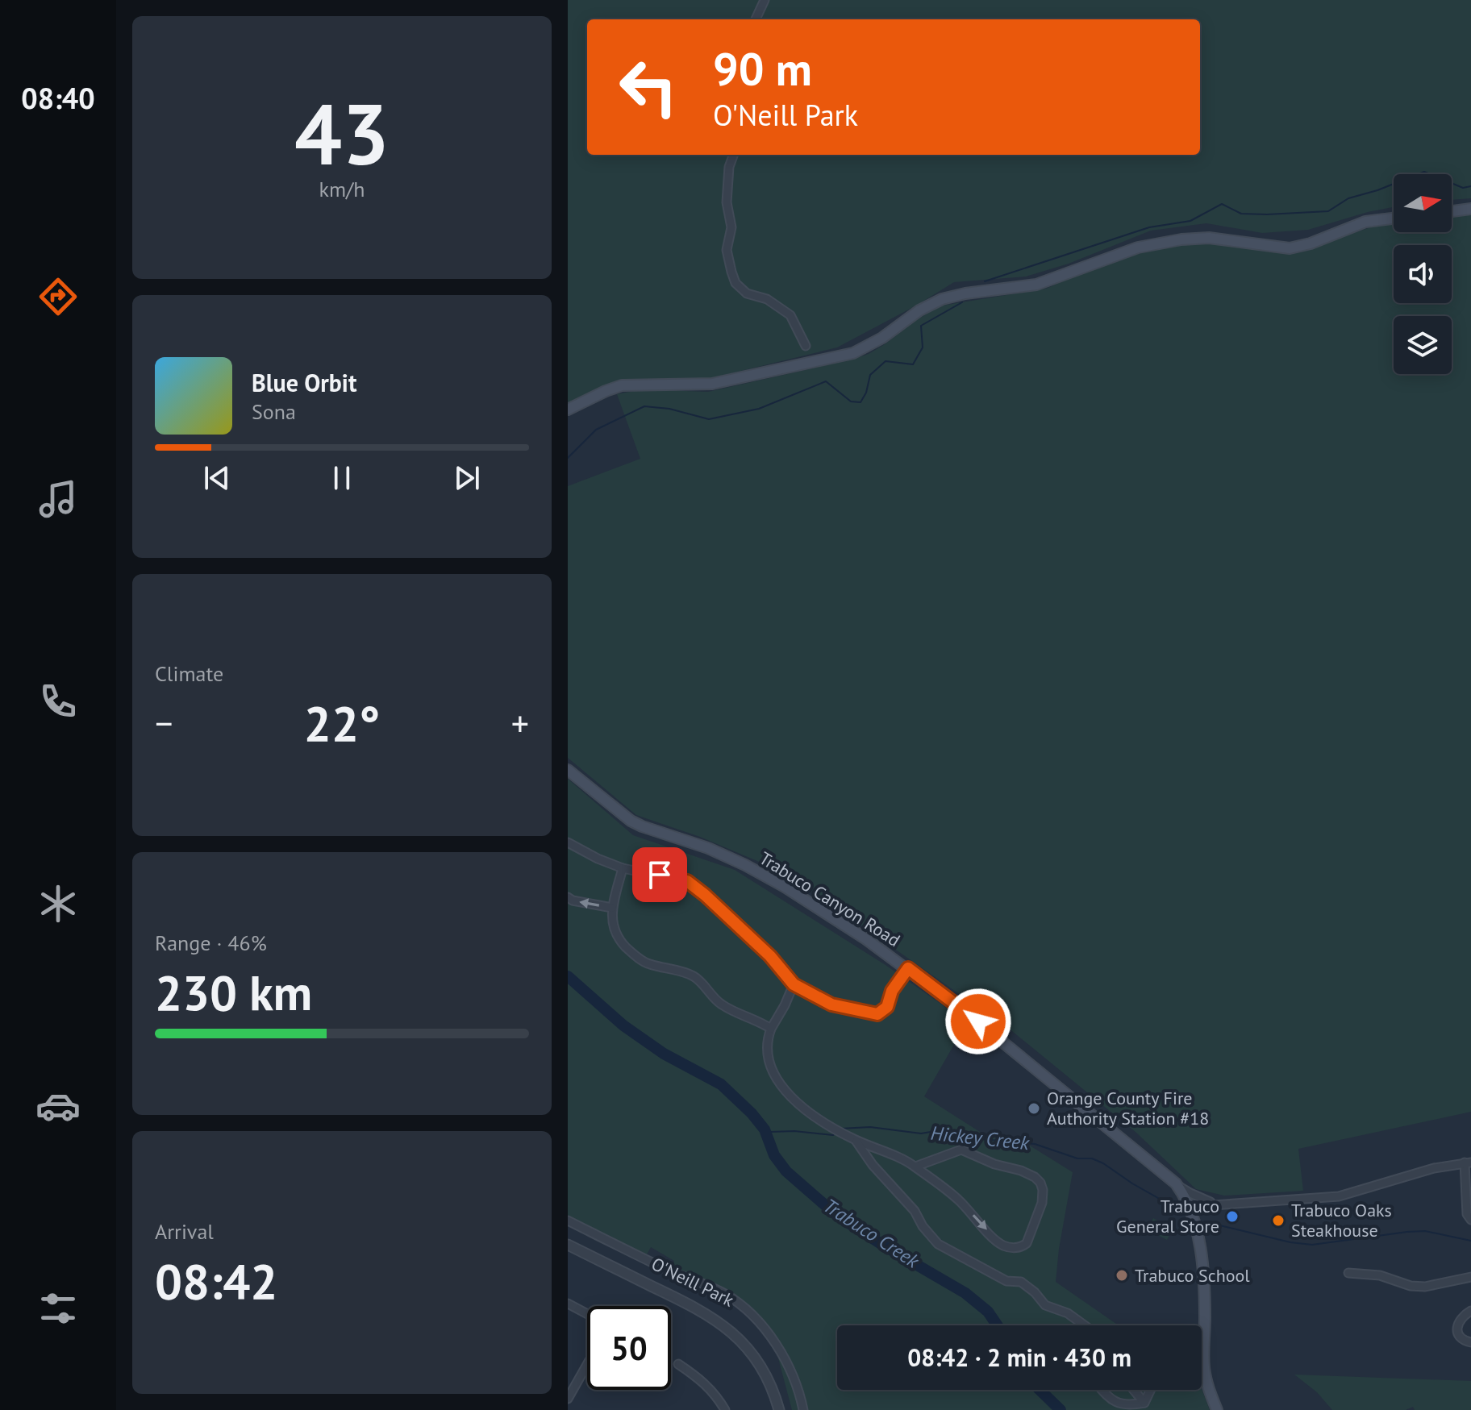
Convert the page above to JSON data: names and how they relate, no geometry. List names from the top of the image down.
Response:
{
  "streets": {
    "main road": ["Trabuco Canyon Road"],
    "street": ["O'Neill Park"]
  },
  "water": ["Hickey Creek", "Trabuco Creek"],
  "places": [
    "Orange County Fire Authority Station #18",
    "Trabuco General Store",
    "Trabuco Oaks Steakhouse",
    "Trabuco School"
  ],
  "north": "right",
  "page": {
    "tabs": "08:40",
    "tile": [
      ["43", "km/h"],
      "Climate",
      ["Range · 46%", "230 km"],
      ["Arrival", "08:42"]
    ],
    "turn": ["90 m", "O'Neill Park"],
    "song": ["Blue Orbit", "Sona"],
    "heat": ["−", "22°", "+"],
    "limit": "50",
    "trip": "08:42 · 2 min · 430 m"
  }
}
